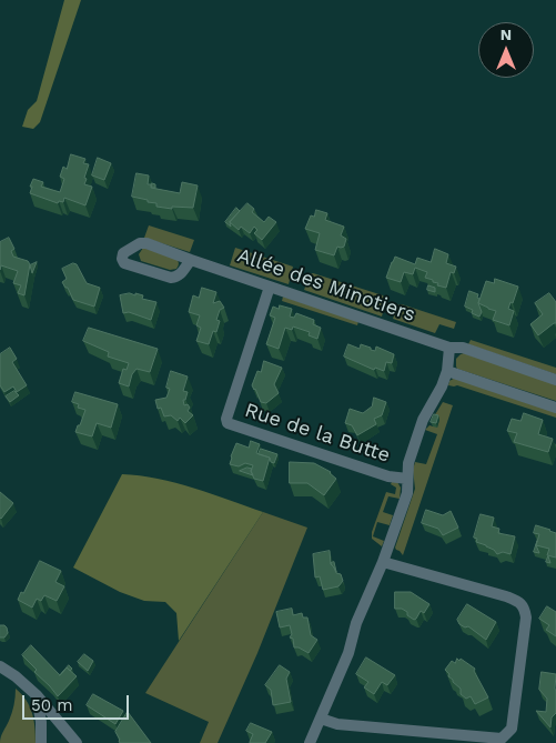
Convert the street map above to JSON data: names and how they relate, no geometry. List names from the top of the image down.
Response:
{
  "streets": {
    "street": ["Allée des Minotiers", "Rue de la Butte"]
  },
  "crossings": [
    ["Allée des Minotiers", "Rue de la Butte"]
  ],
  "scale_bar": "50 m",
  "north": "top"
}
